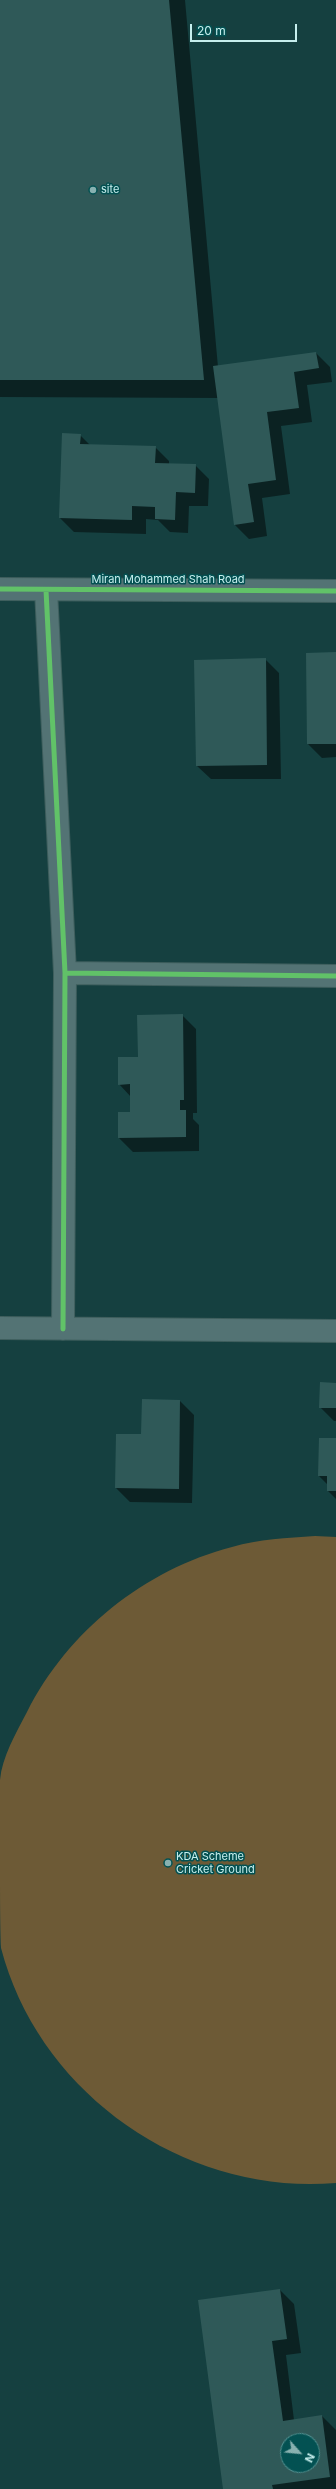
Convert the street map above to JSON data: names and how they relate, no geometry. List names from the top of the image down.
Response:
{
  "streets": {
    "street": ["Miran Mohammed Shah Road"]
  },
  "places": ["site", "KDA Scheme Cricket Ground"],
  "scale_bar": "20 m",
  "north": "bottom right"
}
